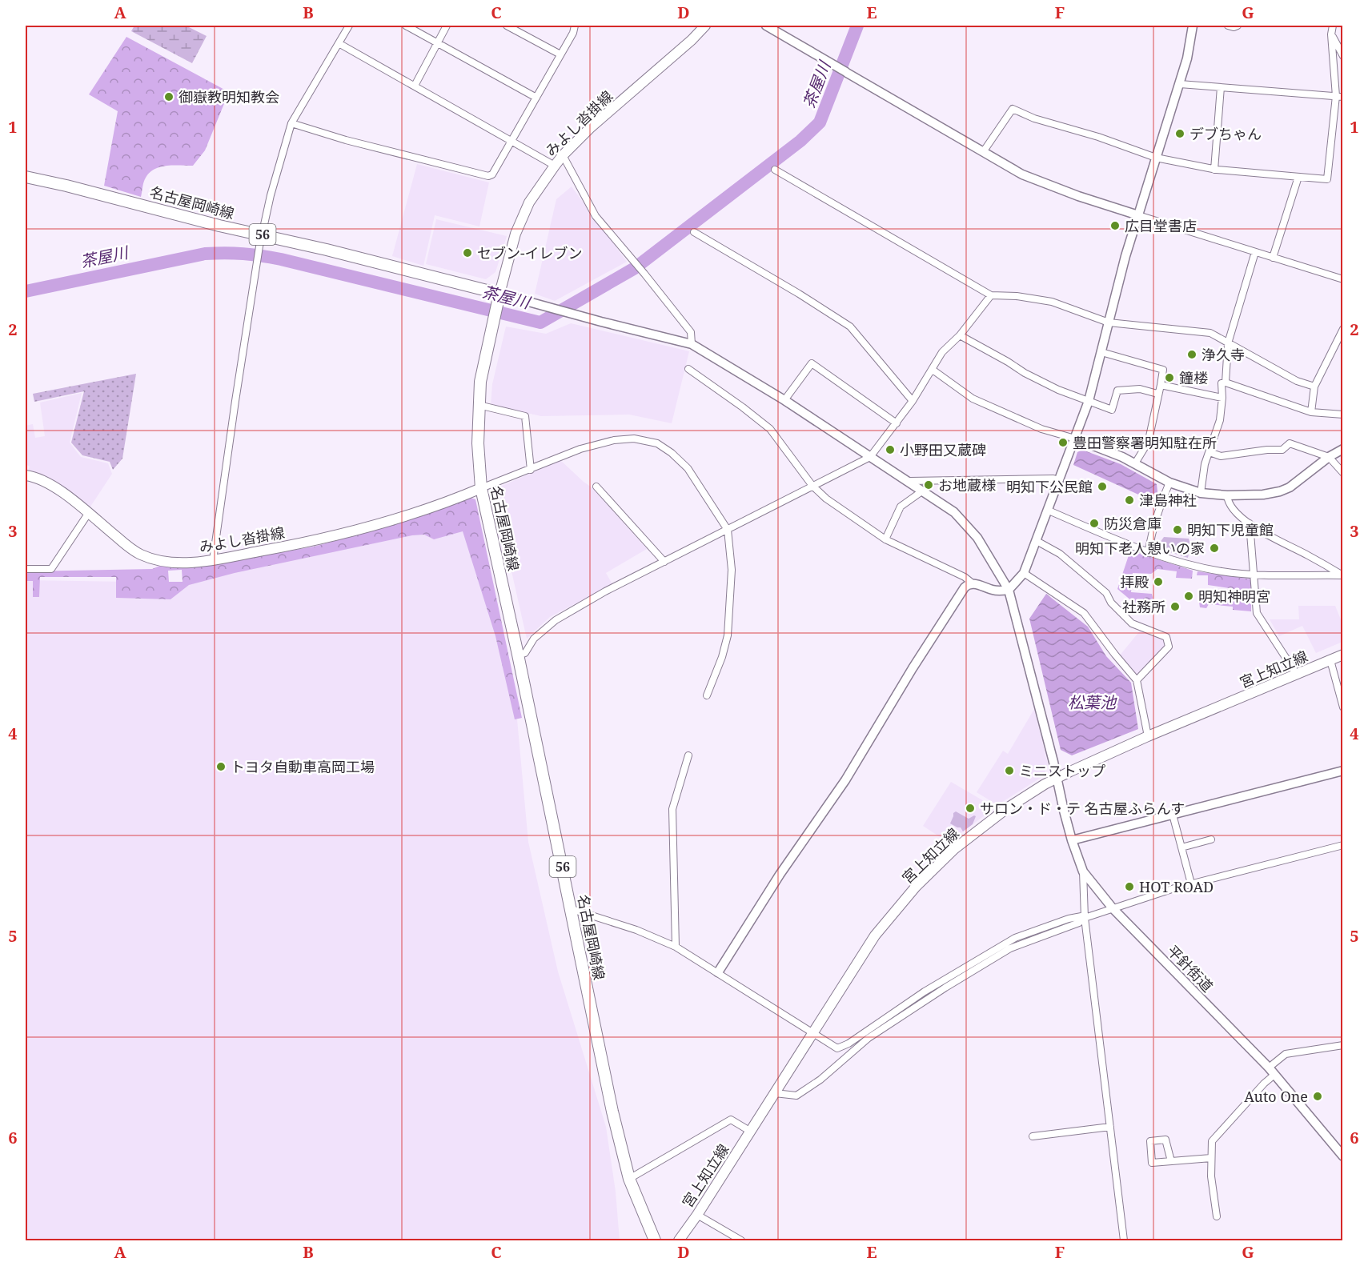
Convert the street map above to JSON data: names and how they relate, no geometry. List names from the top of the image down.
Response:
{
  "streets": {
    "main road": [
      "みよし沓掛線",
      "名古屋岡崎線",
      "56",
      "宮上知立線"
    ],
    "street": ["平針街道"]
  },
  "crossings": [
    ["みよし沓掛線", "名古屋岡崎線"],
    ["みよし沓掛線", "平針街道"],
    ["名古屋岡崎線", "平針街道"],
    ["宮上知立線", "平針街道"]
  ],
  "water": ["茶屋川", "松葉池"],
  "places": [
    "御嶽教明知教会",
    "デブちゃん",
    "広目堂書店",
    "セブン-イレブン",
    "浄久寺",
    "鐘楼",
    "豊田警察署明知駐在所",
    "小野田又蔵碑",
    "お地蔵様",
    "明知下公民館",
    "津島神社",
    "防災倉庫",
    "明知下児童館",
    "明知下老人憩いの家",
    "拝殿",
    "明知神明宮",
    "社務所",
    "トヨタ自動車高岡工場",
    "ミニストップ",
    "サロン・ド・テ 名古屋ふらんす",
    "HOT ROAD",
    "Auto One"
  ],
  "grid": {
    "columns": [
      "A",
      "B",
      "C",
      "D",
      "E",
      "F",
      "G"
    ],
    "rows": [
      "1",
      "2",
      "3",
      "4",
      "5",
      "6"
    ]
  }
}
